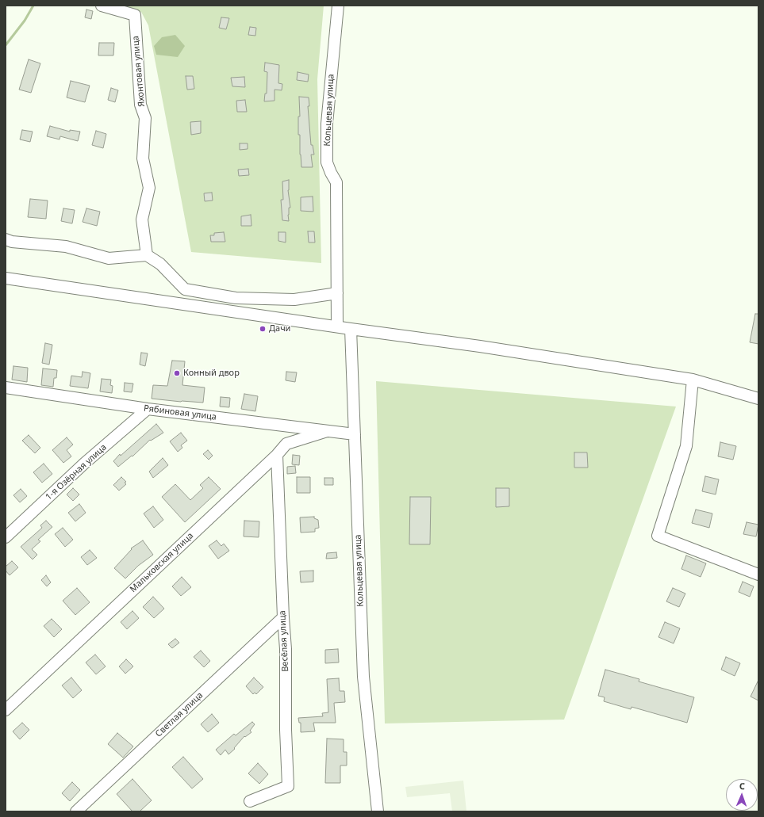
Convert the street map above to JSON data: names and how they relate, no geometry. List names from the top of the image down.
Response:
{
  "streets": {
    "street": [
      "Яхонтовая улица",
      "Кольцевая улица",
      "Рябиновая улица",
      "1-я Озёрная улица",
      "Мальковская улица",
      "Весёлая улица",
      "Светлая улица"
    ]
  },
  "crossings": [
    ["Кольцевая улица", "Рябиновая улица"],
    ["Рябиновая улица", "1-я Озёрная улица"],
    ["Рябиновая улица", "Мальковская улица"],
    ["Мальковская улица", "Весёлая улица"],
    ["Весёлая улица", "Светлая улица"]
  ],
  "places": ["Дачи", "Конный двор"],
  "north": "top"
}
